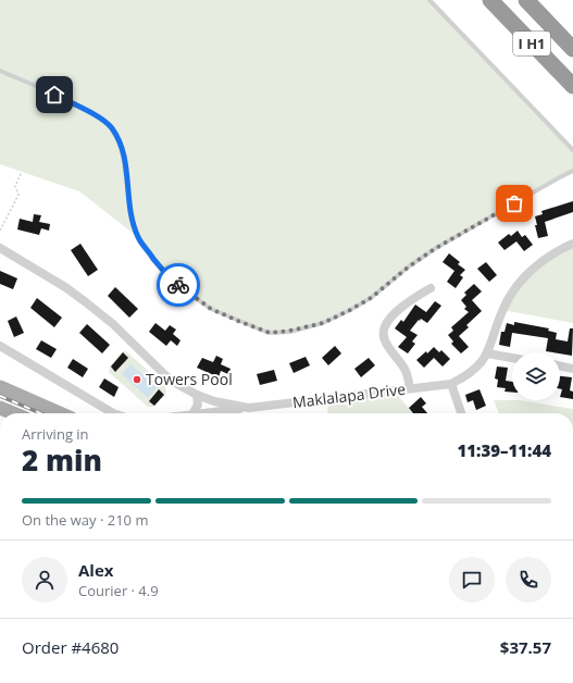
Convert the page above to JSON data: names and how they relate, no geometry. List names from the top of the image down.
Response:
{
  "streets": {
    "highway": ["I H1"],
    "street": ["Maklalapa Drive"]
  },
  "places": ["Towers Pool"],
  "page": {
    "heading": ["2 min", "Arriving in", "11:39–11:44"],
    "panel": [
      "Alex",
      "Courier · 4.9",
      "Order #4680",
      "$37.57"
    ],
    "bar": "On the way · 210 m"
  }
}
